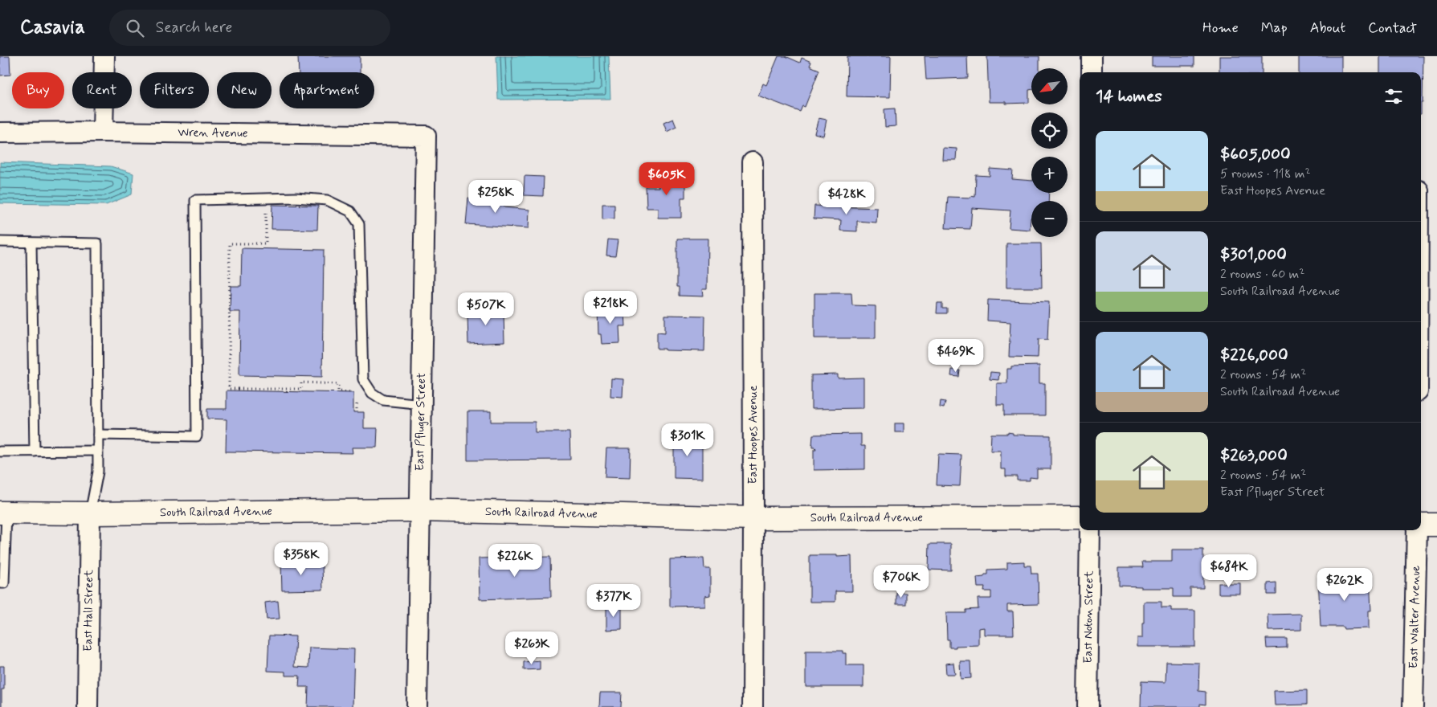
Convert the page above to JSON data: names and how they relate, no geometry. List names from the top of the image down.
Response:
{
  "streets": {
    "street": [
      "Wren Avenue",
      "East Pfluger Street",
      "East Hoopes Avenue",
      "South Railroad Avenue",
      "East Hall Street",
      "East Noton Street",
      "East Walter Avenue"
    ]
  },
  "crossings": [
    ["Wren Avenue", "East Pfluger Street"],
    ["East Pfluger Street", "South Railroad Avenue"],
    ["East Hoopes Avenue", "South Railroad Avenue"],
    ["South Railroad Avenue", "East Hall Street"]
  ],
  "north": "bottom left",
  "page": {
    "header": "Casavia",
    "search": "Search here",
    "nav": [
      "Home",
      "Map",
      "About",
      "Contact"
    ],
    "map_buttons": ["+", "−"],
    "chip": [
      "Buy",
      "Rent",
      "Filters",
      "New",
      "Apartment"
    ],
    "heading": "14 homes",
    "list": [
      {
        "name": "$605,000",
        "note": "5 rooms · 118 m² · East Hoopes Avenue"
      },
      {
        "name": "$301,000",
        "note": "2 rooms · 60 m² · South Railroad Avenue"
      },
      {
        "name": "$226,000",
        "note": "2 rooms · 54 m² · South Railroad Avenue"
      },
      {
        "name": "$263,000",
        "note": "2 rooms · 54 m² · East Pfluger Street"
      }
    ],
    "price": [
      "$605K",
      "$258K",
      "$428K",
      "$218K",
      "$507K",
      "$469K",
      "$301K",
      "$358K",
      "$226K",
      "$684K",
      "$706K",
      "$262K",
      "$377K",
      "$263K"
    ]
  }
}
